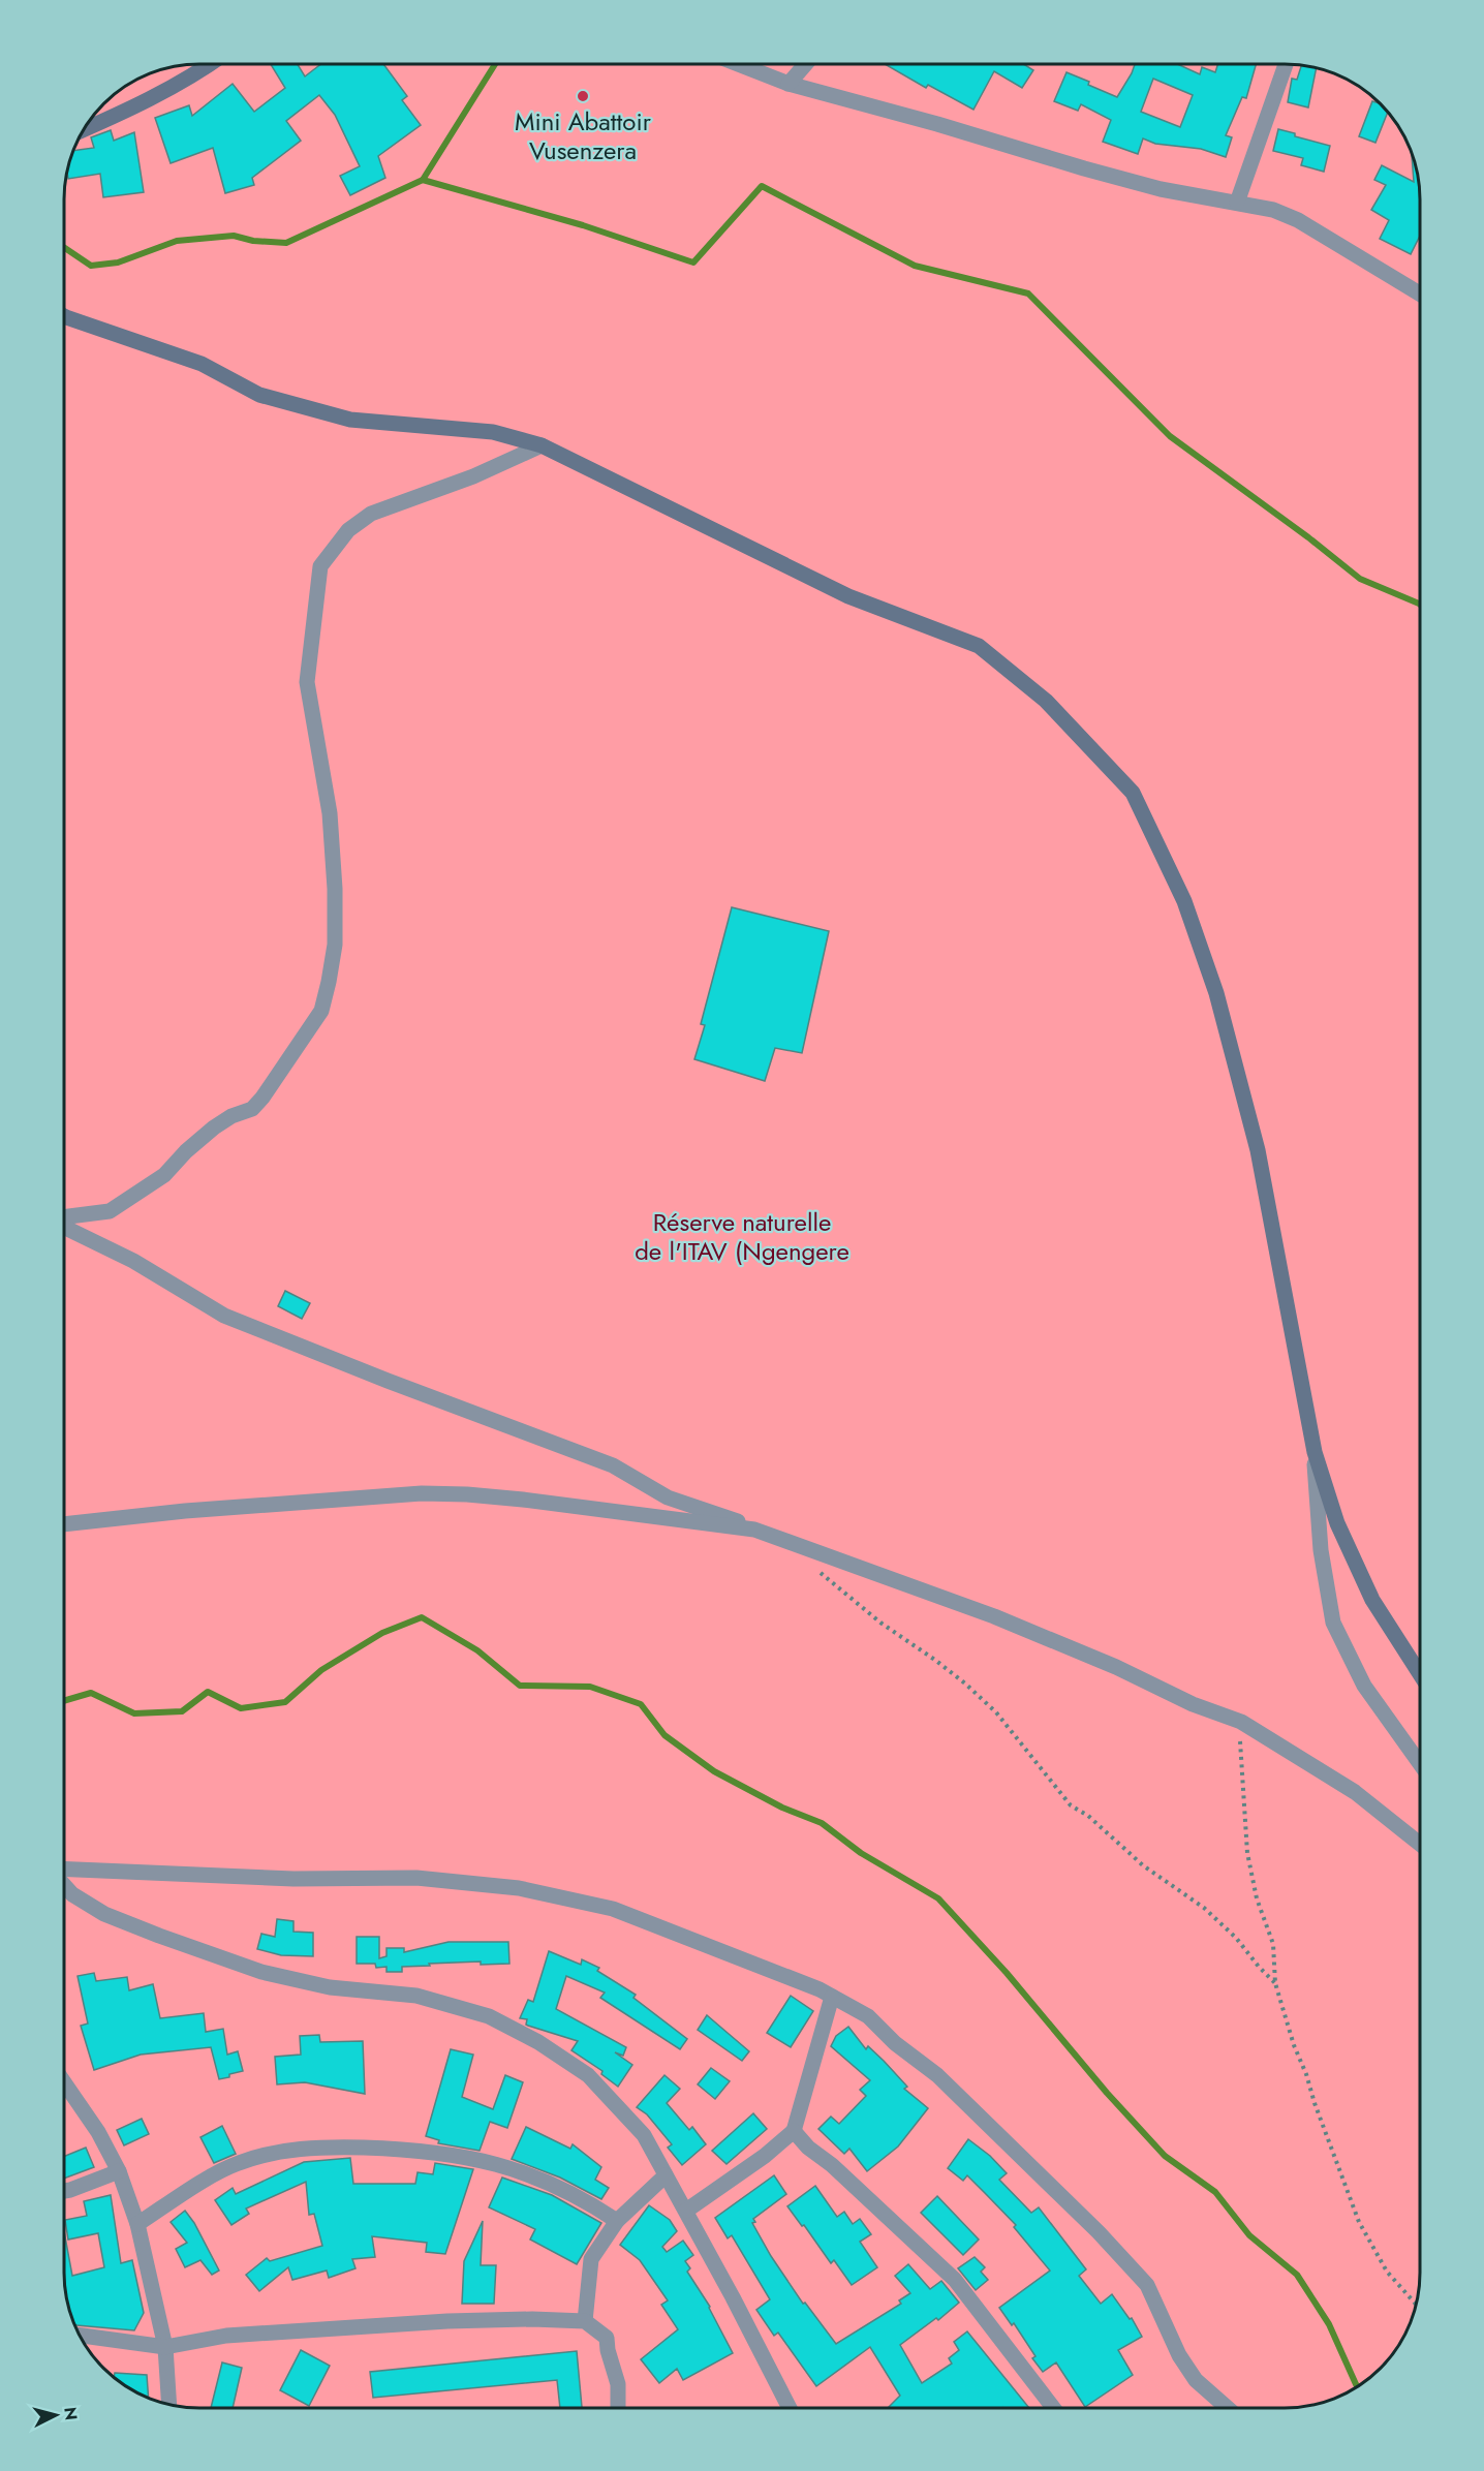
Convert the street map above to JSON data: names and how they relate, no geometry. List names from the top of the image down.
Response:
{
  "parks": ["Réserve naturelle de l'ITAV (Ngengere"],
  "places": ["Mini Abattoir Vusenzera"],
  "north": "right"
}
